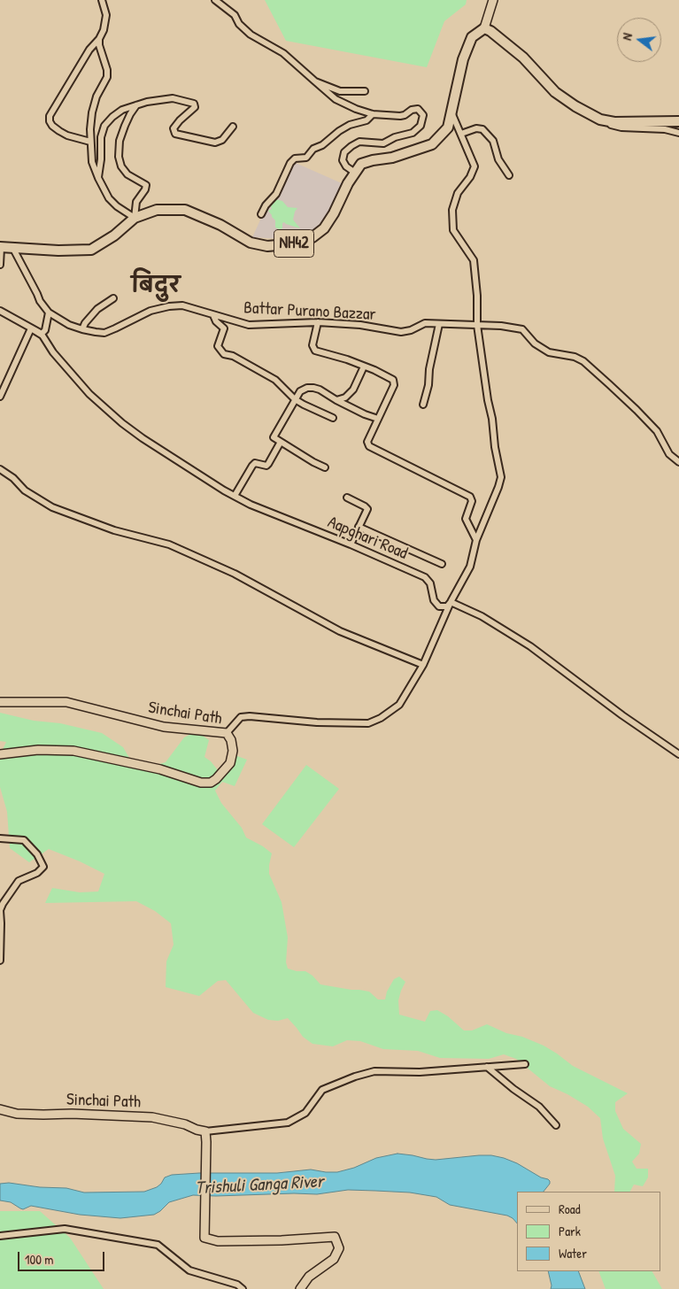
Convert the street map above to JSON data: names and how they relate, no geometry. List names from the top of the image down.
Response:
{
  "streets": {
    "main road": ["NH42"],
    "street": ["Battar Purano Bazzar", "Aapghari Road", "Sinchai Path"]
  },
  "crossings": [
    ["NH42", "Battar Purano Bazzar"]
  ],
  "districts": ["बिदुर"],
  "water": ["Trishuli Ganga River"],
  "legend": ["Road", "Park", "Water"],
  "scale_bar": "100 m",
  "north": "left"
}
